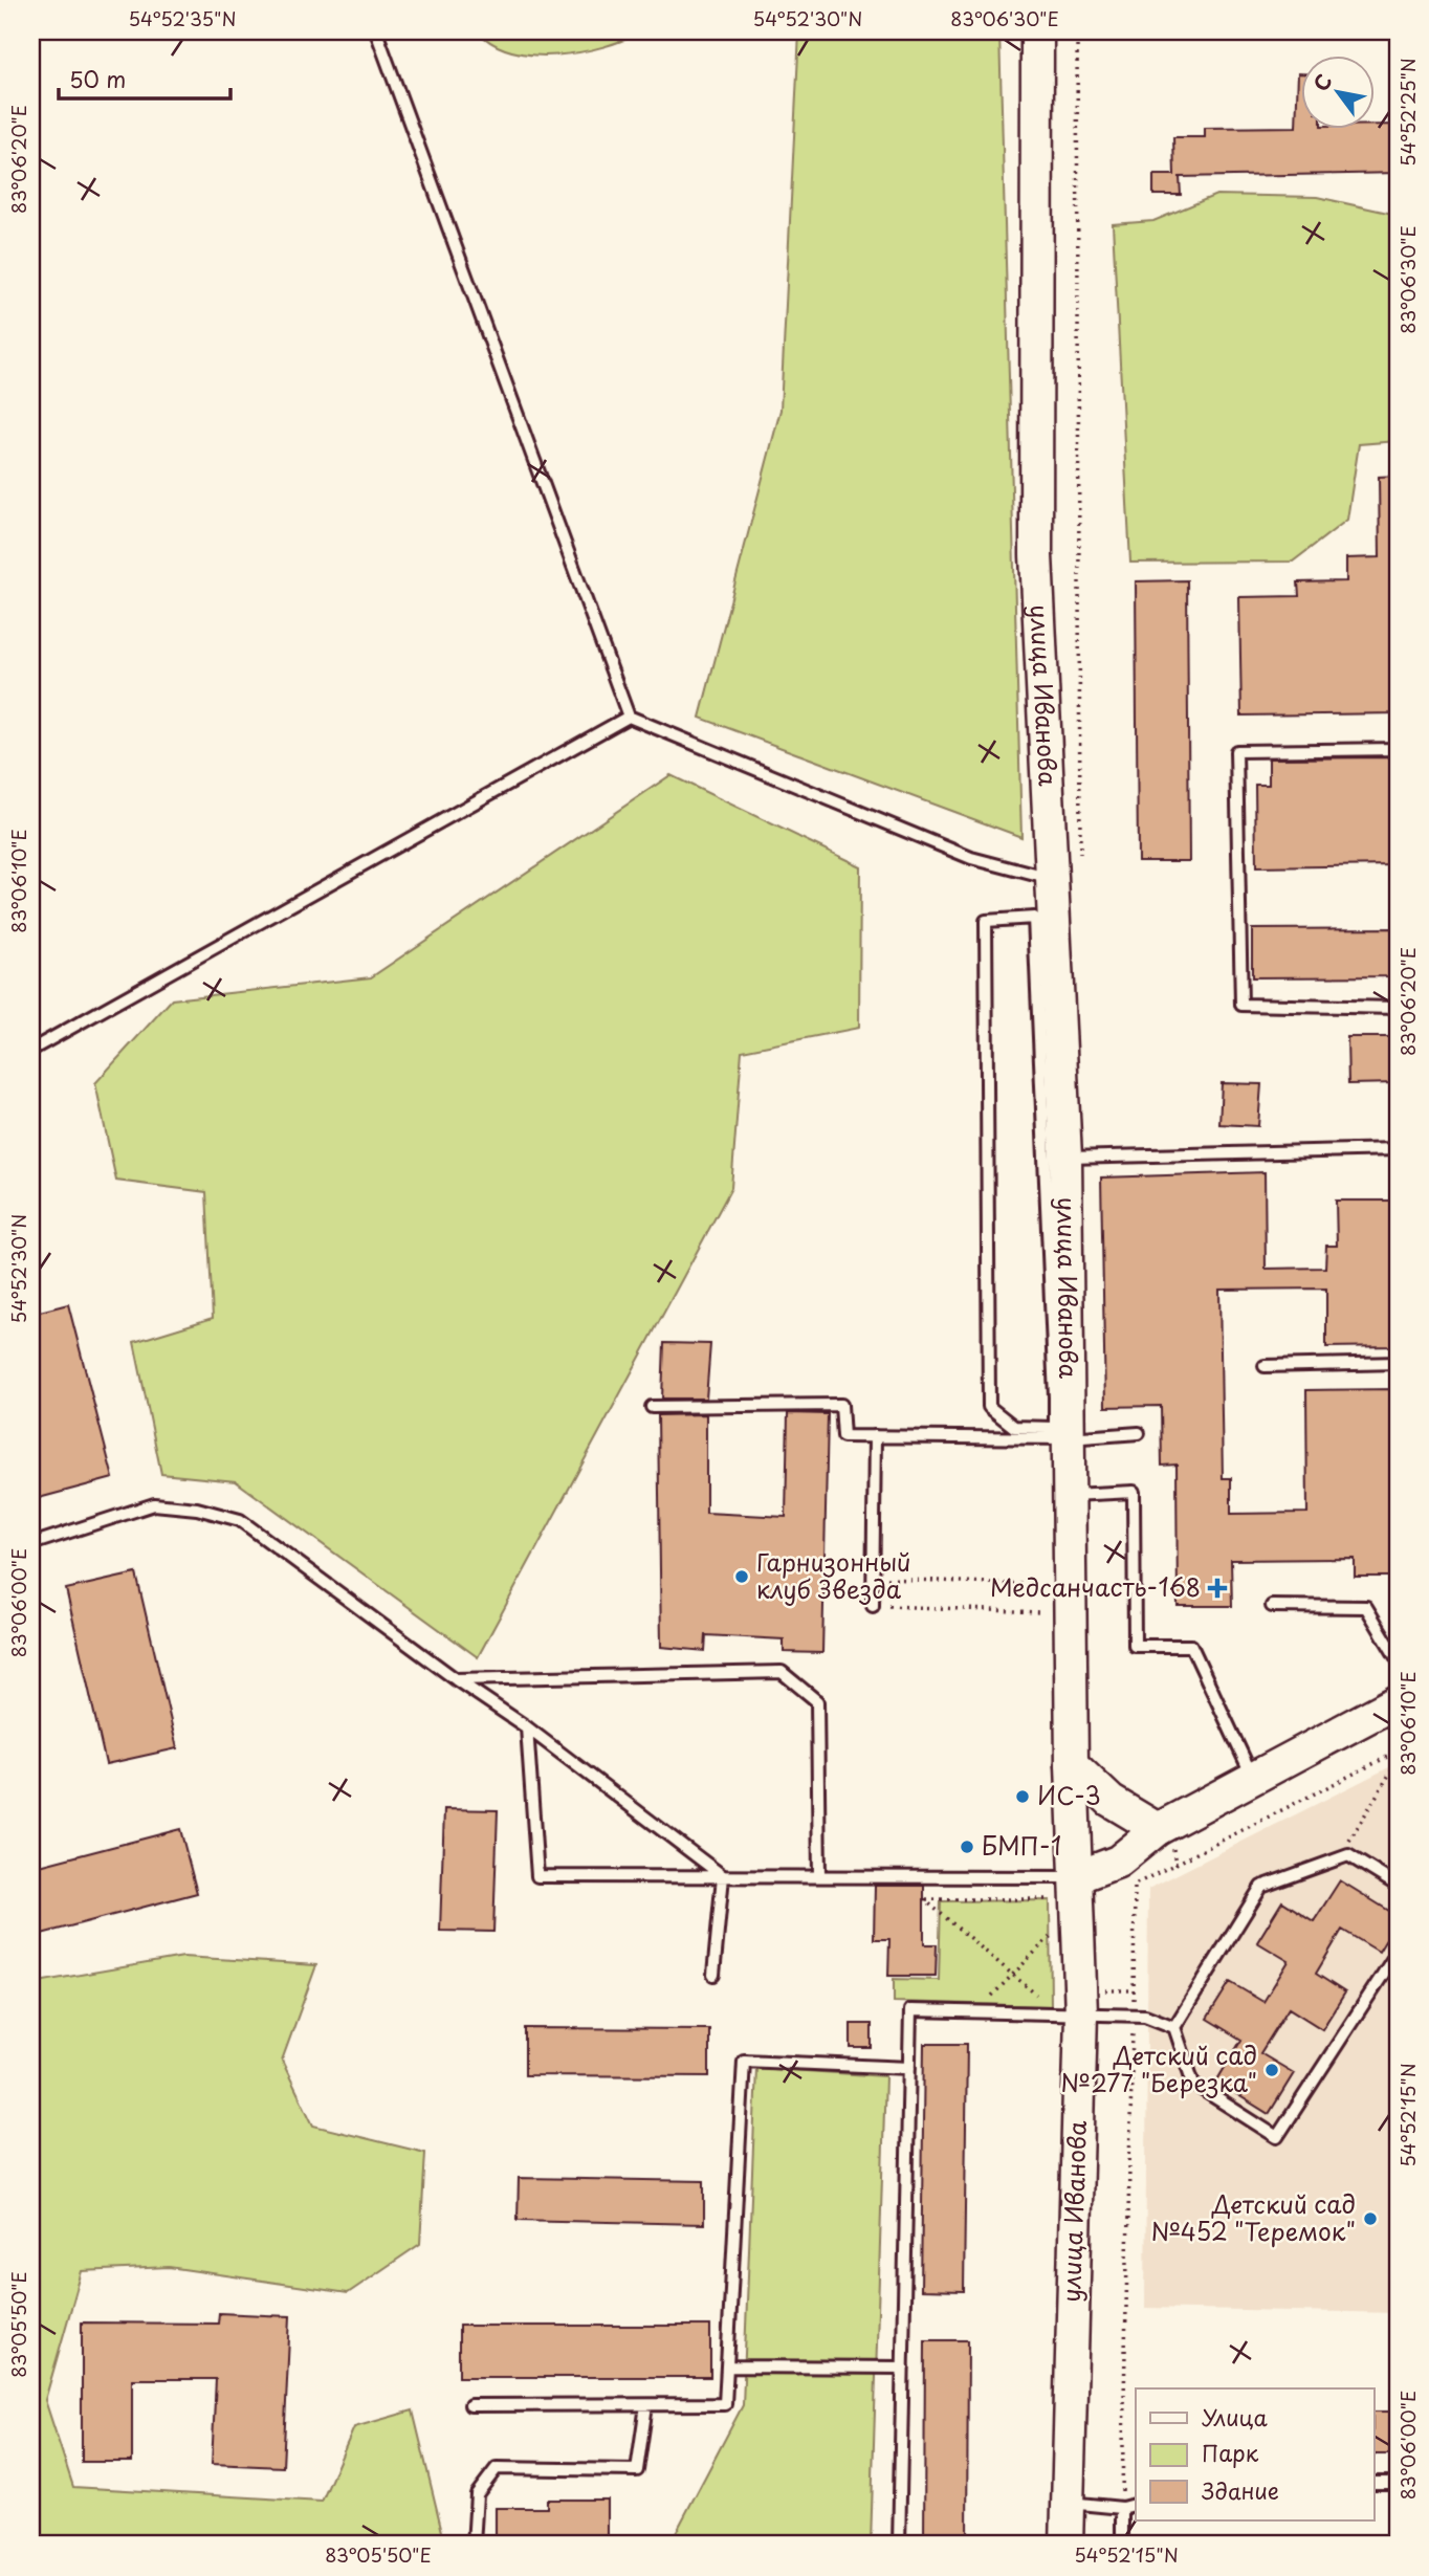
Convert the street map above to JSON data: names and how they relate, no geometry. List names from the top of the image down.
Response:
{
  "streets": {
    "main road": ["улица Иванова"]
  },
  "places": {
    "other": [
      "Гарнизонный клуб Звезда",
      "ИС-3",
      "БМП-1",
      "Детский сад №277 \"Березка\"",
      "Детский сад №452 \"Теремок\""
    ],
    "health": ["Медсанчасть-168"]
  },
  "legend": ["Улица", "Парк", "Здание"],
  "scale_bar": "50 m",
  "north": "top left",
  "coordinates": [
    "54°52'35\"N",
    "54°52'30\"N",
    "83°06'30\"E",
    "54°52'25\"N",
    "83°06'20\"E",
    "83°06'10\"E",
    "83°06'00\"E",
    "54°52'15\"N",
    "83°05'50\"E"
  ]
}
